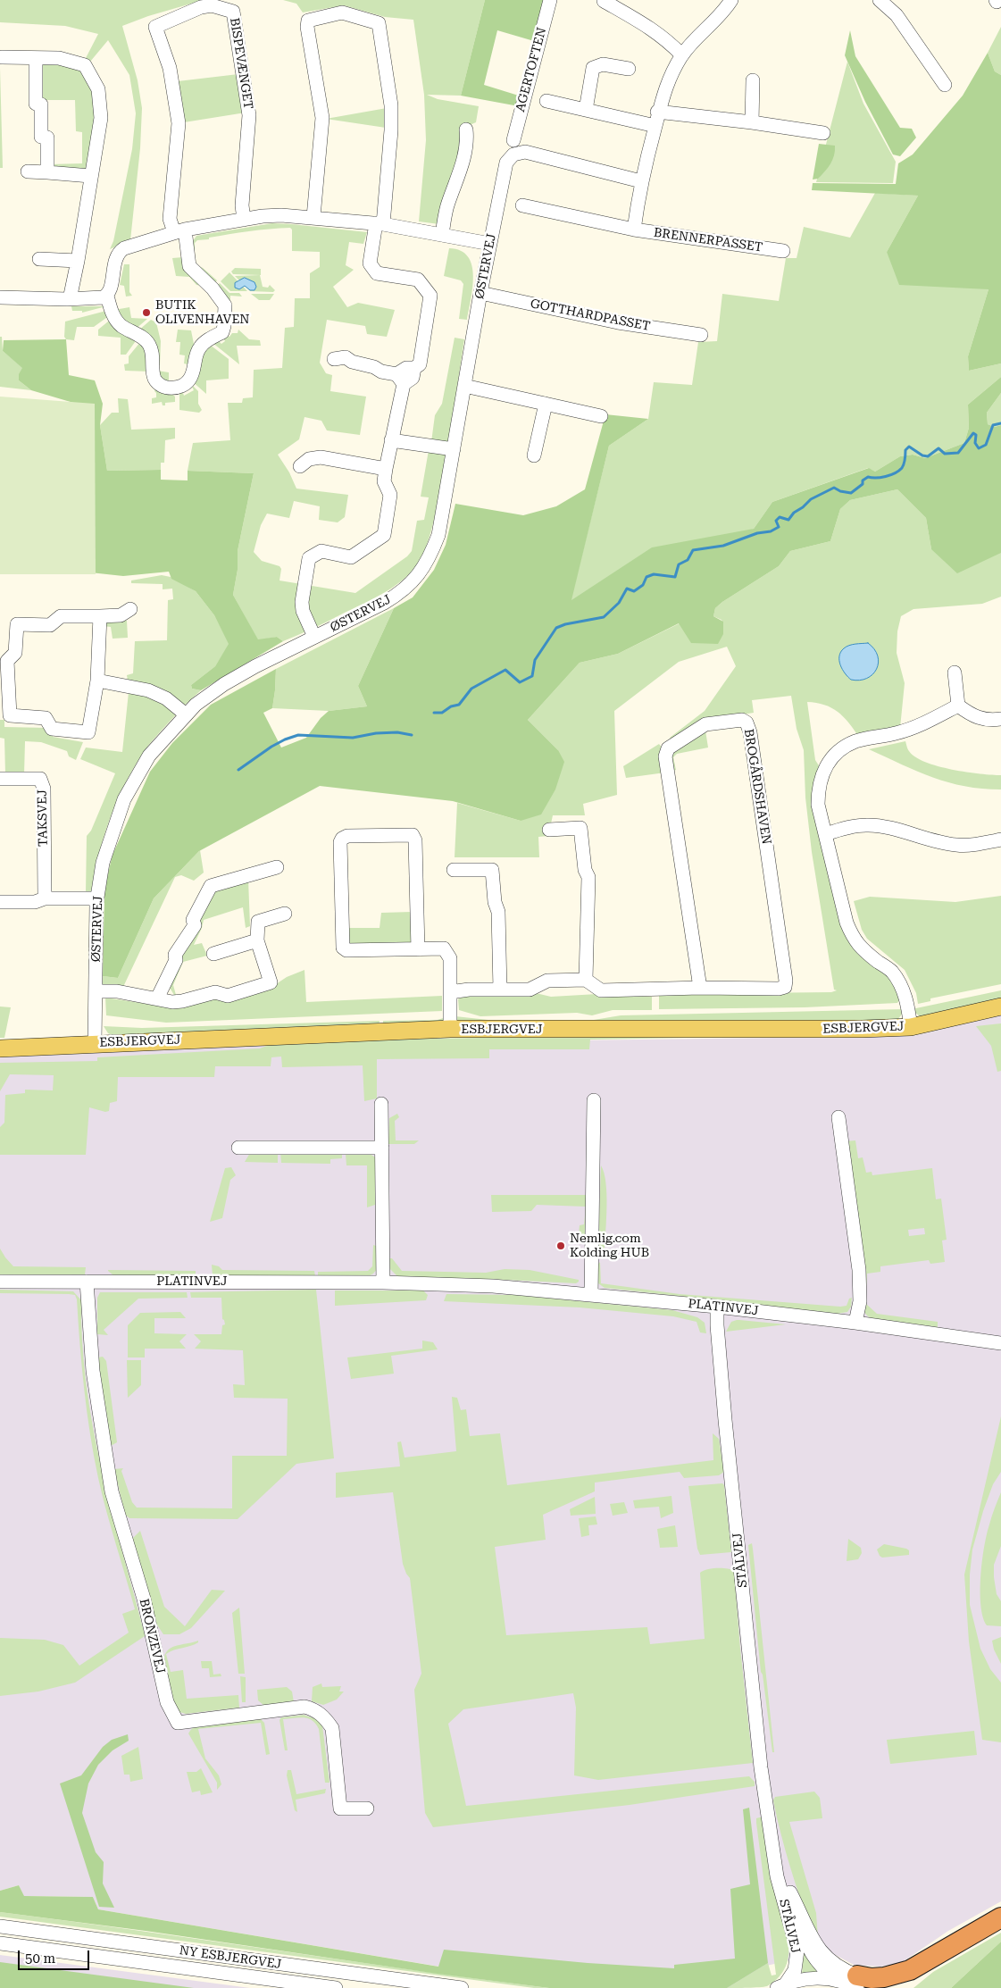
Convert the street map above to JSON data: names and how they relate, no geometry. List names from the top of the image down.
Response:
{
  "streets": {
    "main road": ["ESBJERGVEJ"],
    "street": [
      "BISPEVÆNGET",
      "AGERTOFTEN",
      "BRENNERPASSET",
      "ØSTERVEJ",
      "GOTTHARDPASSET",
      "BROGÅRDSHAVEN",
      "TAKSVEJ",
      "PLATINVEJ",
      "STÅLVEJ",
      "BRONZEVEJ",
      "NY ESBJERGVEJ"
    ]
  },
  "crossings": [
    ["ØSTERVEJ", "GOTTHARDPASSET"],
    ["ØSTERVEJ", "ESBJERGVEJ"],
    ["PLATINVEJ", "STÅLVEJ"],
    ["PLATINVEJ", "BRONZEVEJ"]
  ],
  "places": ["BUTIK OLIVENHAVEN", "Nemlig.com Kolding HUB"],
  "scale_bar": "50 m"
}
